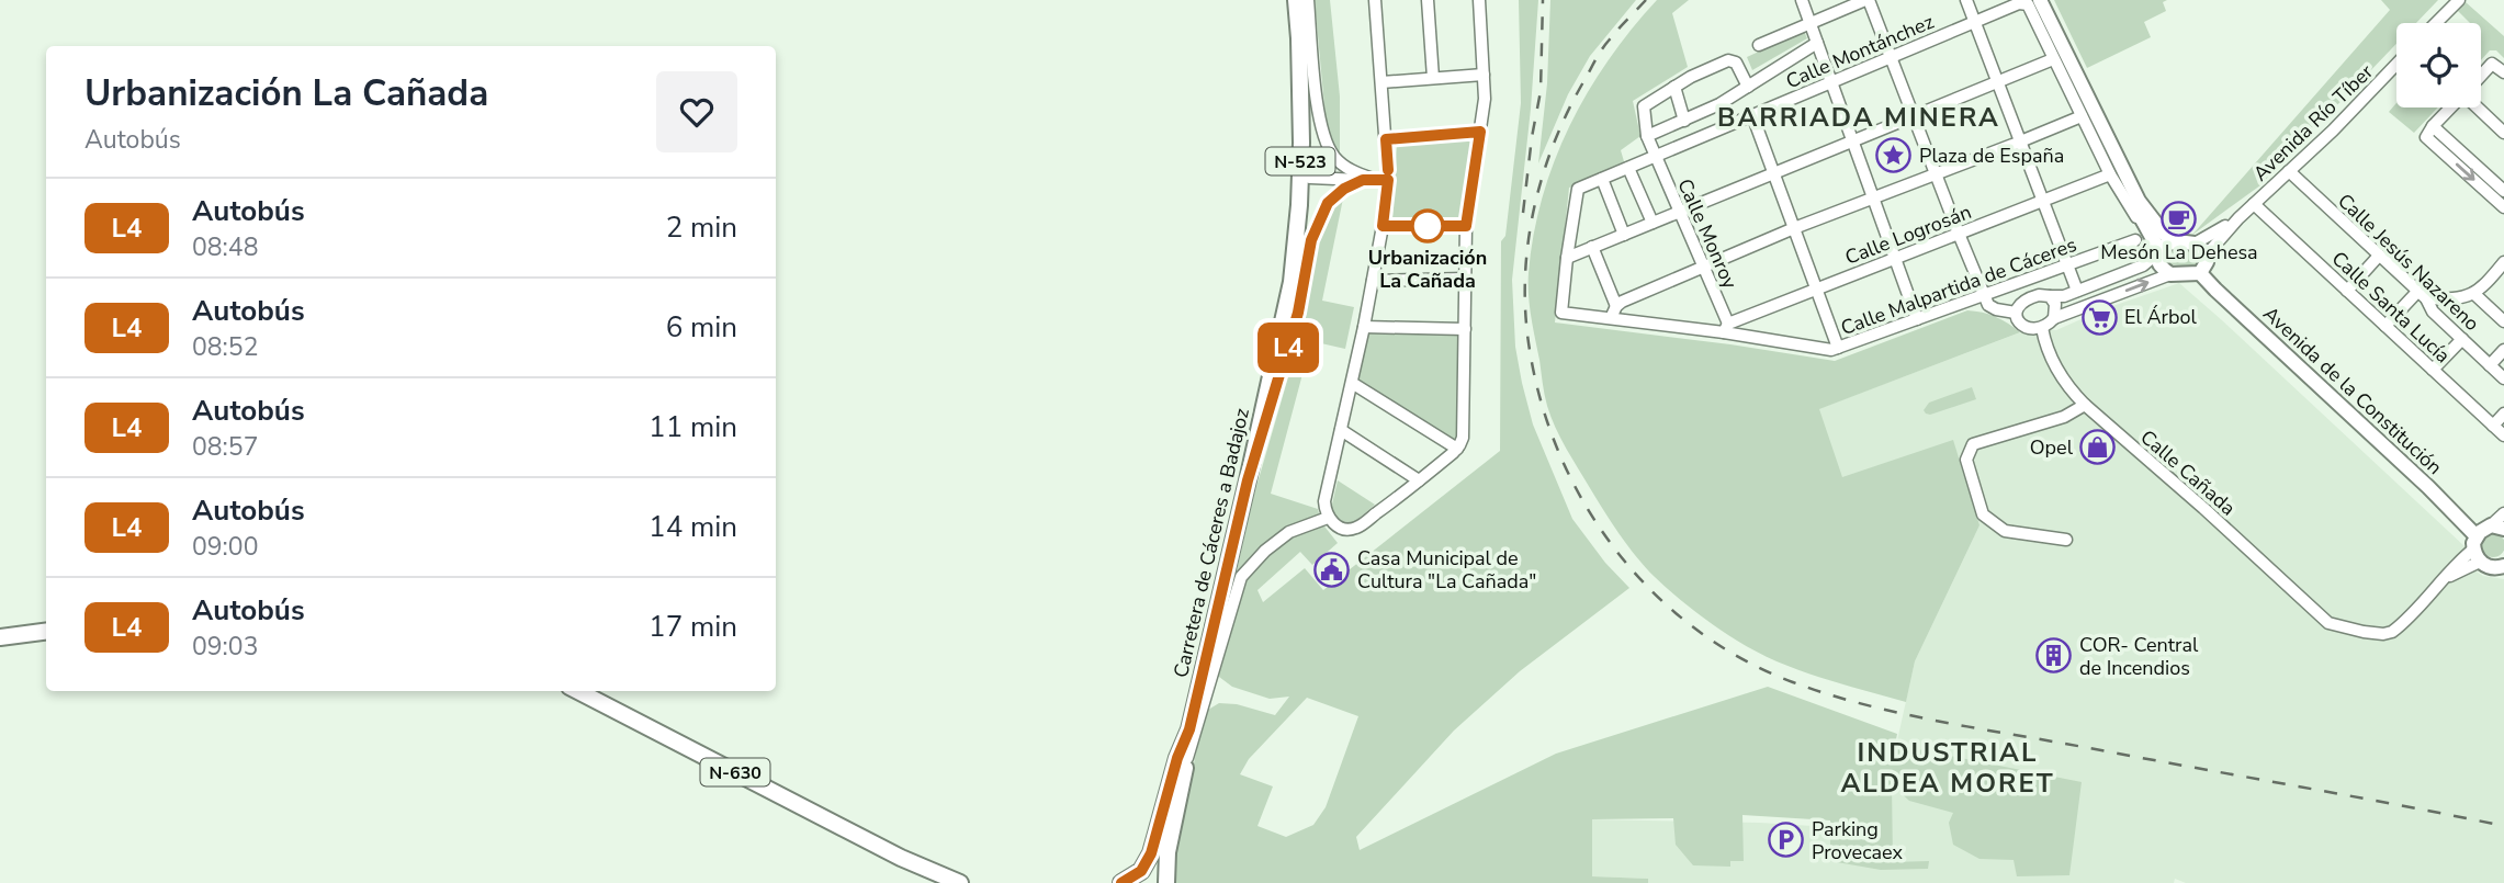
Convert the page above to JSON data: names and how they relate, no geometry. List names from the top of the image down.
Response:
{
  "streets": {
    "highway": ["N-523", "Carretera de Cáceres a Badajoz", "N-630"],
    "main road": ["Avenida de la Constitución"],
    "street": [
      "Calle Montánchez",
      "Avenida Río Tíber",
      "Calle Monroy",
      "Calle Logrosán",
      "Calle Jesús Nazareno",
      "Calle Malpartida de Cáceres",
      "Calle Santa Lucía",
      "Calle Cañada"
    ]
  },
  "crossings": [
    ["Calle Montánchez", "Calle Monroy"],
    ["Calle Montánchez", "Calle Malpartida de Cáceres"],
    ["Avenida Río Tíber", "Calle Jesús Nazareno"],
    ["Avenida Río Tíber", "Calle Malpartida de Cáceres"],
    ["Avenida Río Tíber", "Calle Santa Lucía"],
    ["Avenida Río Tíber", "Avenida de la Constitución"],
    ["N-523", "Carretera de Cáceres a Badajoz"],
    ["Calle Monroy", "Calle Logrosán"],
    ["Calle Monroy", "Calle Malpartida de Cáceres"],
    ["Calle Logrosán", "Calle Malpartida de Cáceres"],
    ["Calle Malpartida de Cáceres", "Avenida de la Constitución"],
    ["Calle Malpartida de Cáceres", "Calle Cañada"],
    ["Avenida de la Constitución", "Calle Cañada"]
  ],
  "districts": ["BARRIADA MINERA", "INDUSTRIAL ALDEA MORET"],
  "places": {
    "place": ["Plaza de España"],
    "cafe": ["Mesón La Dehesa"],
    "other": ["Urbanización La Cañada"],
    "supermarket": ["El Árbol"],
    "shop": ["Opel"],
    "public building": ["Casa Municipal de Cultura \"La Cañada\""],
    "building": ["COR- Central de Incendios"],
    "parking": ["Parking Provecaex"]
  },
  "lines": ["bus line L4"],
  "page": {
    "on_map": "L4",
    "heading": ["Urbanización La Cañada", "Autobús"],
    "list": [
      {
        "mark": "L4",
        "name": "Autobús",
        "note": "08:48",
        "value": "2 min"
      },
      {
        "mark": "L4",
        "name": "Autobús",
        "note": "08:52",
        "value": "6 min"
      },
      {
        "mark": "L4",
        "name": "Autobús",
        "note": "08:57",
        "value": "11 min"
      },
      {
        "mark": "L4",
        "name": "Autobús",
        "note": "09:00",
        "value": "14 min"
      },
      {
        "mark": "L4",
        "name": "Autobús",
        "note": "09:03",
        "value": "17 min"
      }
    ]
  }
}
